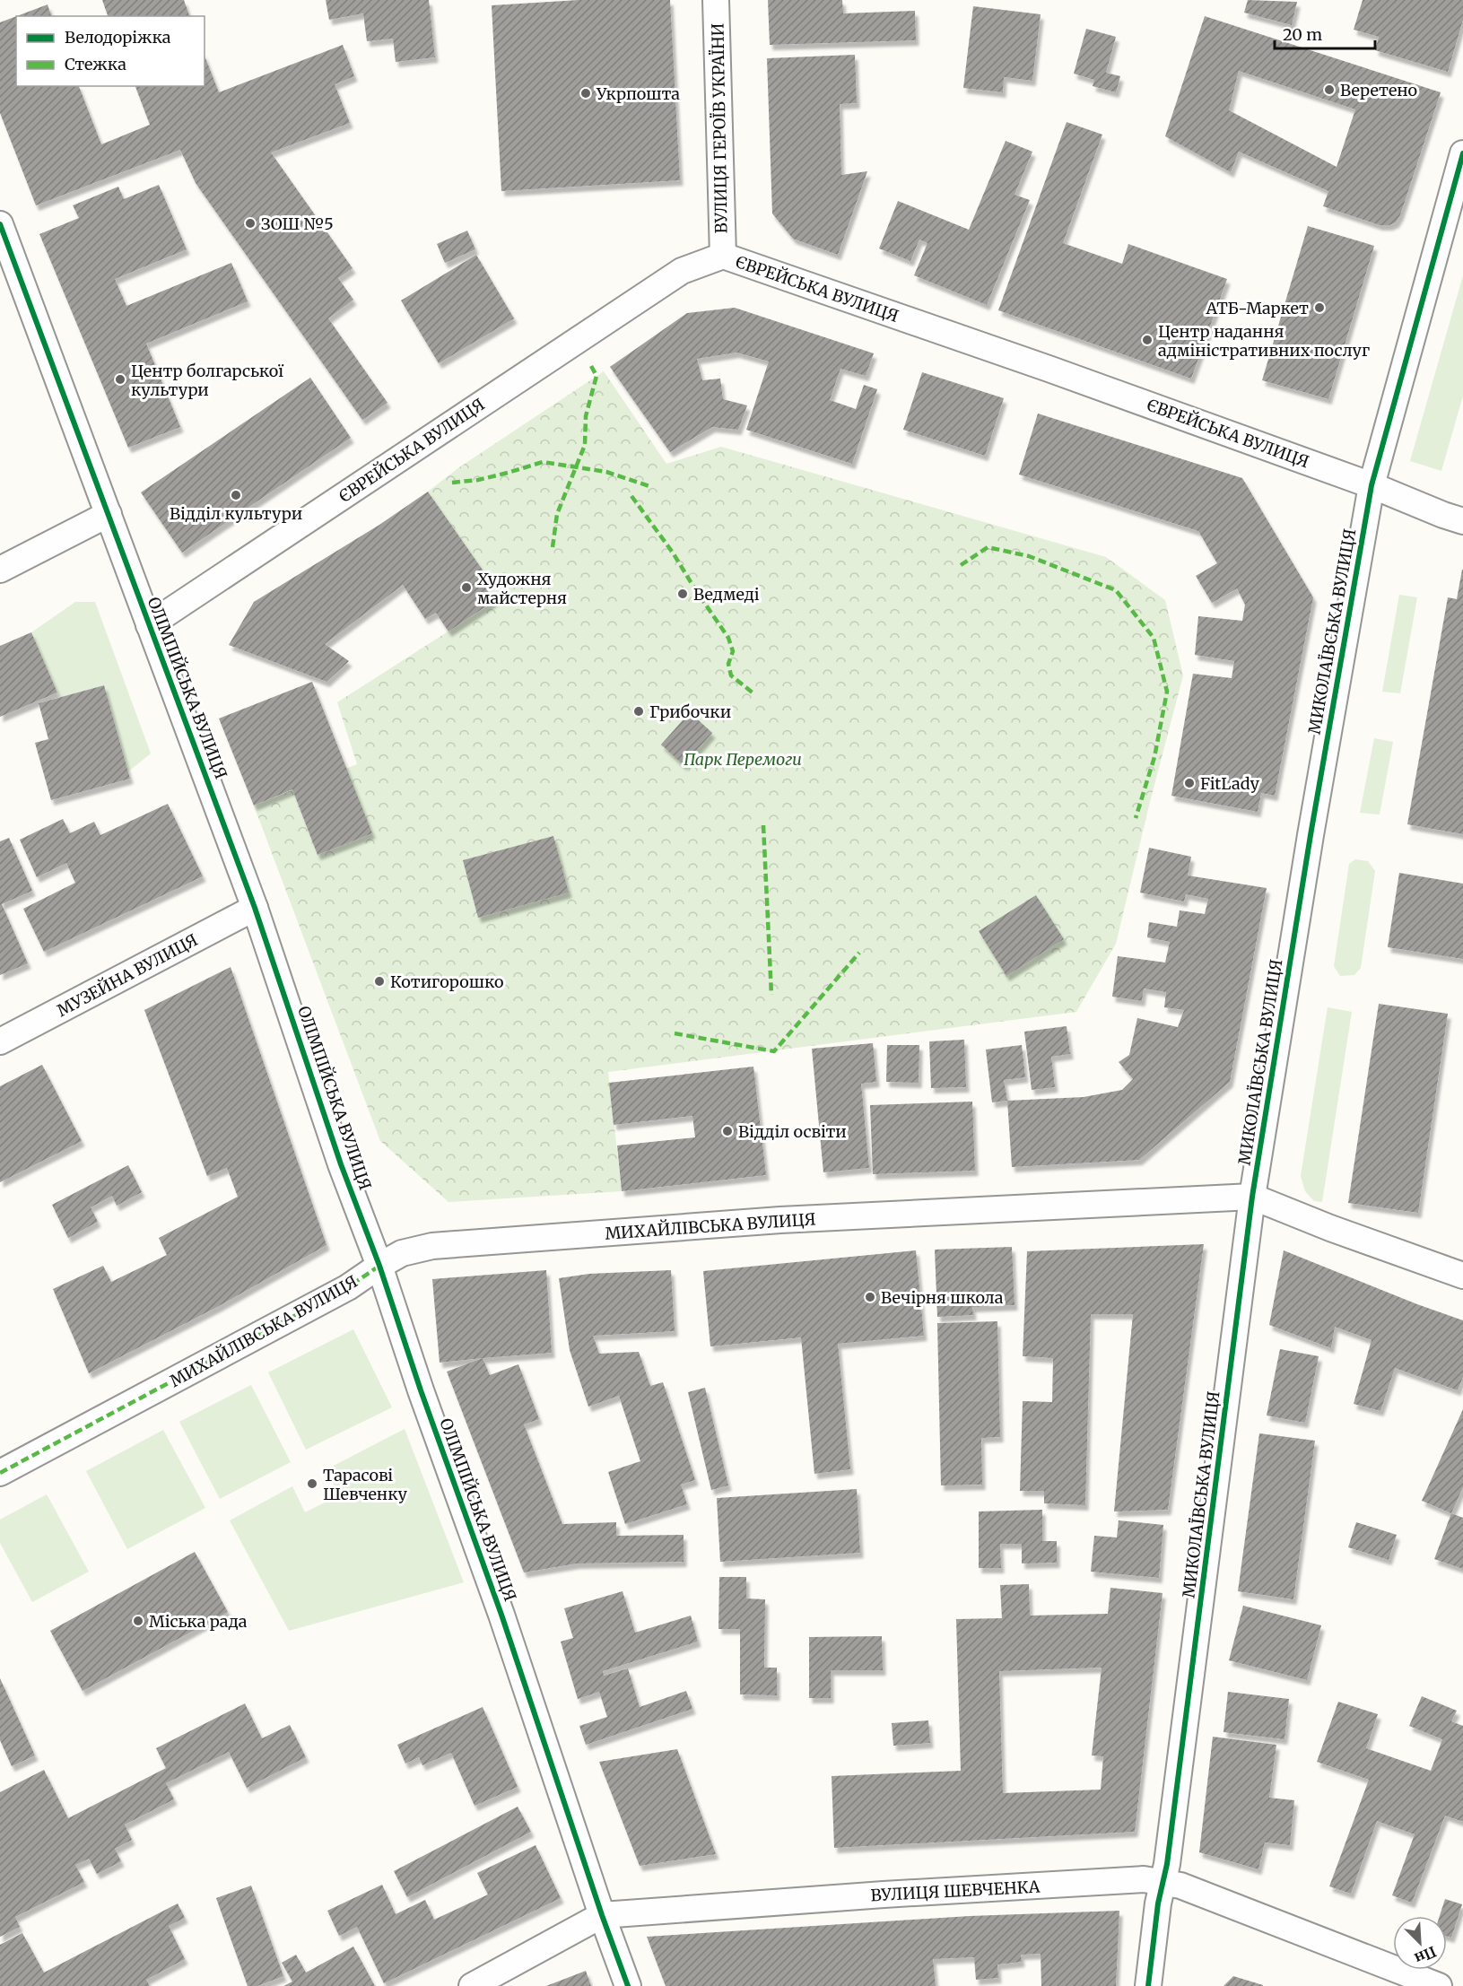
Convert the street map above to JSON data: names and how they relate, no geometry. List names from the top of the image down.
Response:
{
  "streets": {
    "street": [
      "ВУЛИЦЯ ГЕРОЇВ УКРАЇНИ",
      "ЄВРЕЙСЬКА ВУЛИЦЯ",
      "МИКОЛАЇВСЬКА ВУЛИЦЯ",
      "ОЛІМПІЙСЬКА ВУЛИЦЯ",
      "МУЗЕЙНА ВУЛИЦЯ",
      "МИХАЙЛІВСЬКА ВУЛИЦЯ",
      "ВУЛИЦЯ ШЕВЧЕНКА"
    ]
  },
  "crossings": [
    ["ВУЛИЦЯ ГЕРОЇВ УКРАЇНИ", "ЄВРЕЙСЬКА ВУЛИЦЯ"],
    ["ЄВРЕЙСЬКА ВУЛИЦЯ", "МИКОЛАЇВСЬКА ВУЛИЦЯ"],
    ["ЄВРЕЙСЬКА ВУЛИЦЯ", "ОЛІМПІЙСЬКА ВУЛИЦЯ"],
    ["МИКОЛАЇВСЬКА ВУЛИЦЯ", "МИХАЙЛІВСЬКА ВУЛИЦЯ"],
    ["МИКОЛАЇВСЬКА ВУЛИЦЯ", "ВУЛИЦЯ ШЕВЧЕНКА"],
    ["ОЛІМПІЙСЬКА ВУЛИЦЯ", "МУЗЕЙНА ВУЛИЦЯ"],
    ["ОЛІМПІЙСЬКА ВУЛИЦЯ", "МИХАЙЛІВСЬКА ВУЛИЦЯ"],
    ["ОЛІМПІЙСЬКА ВУЛИЦЯ", "ВУЛИЦЯ ШЕВЧЕНКА"]
  ],
  "parks": ["Парк Перемоги"],
  "places": [
    "Веретено",
    "Укрпошта",
    "ЗОШ №5",
    "АТБ-Маркет",
    "Центр надання адміністративних послуг",
    "Центр болгарської культури",
    "Відділ культури",
    "Художня майстерня",
    "Ведмеді",
    "Грибочки",
    "FitLady",
    "Котигорошко",
    "Відділ освіти",
    "Вечірня школа",
    "Тарасові Шевченку",
    "Міська рада"
  ],
  "legend": ["Велодоріжка", "Стежка"],
  "scale_bar": "20 m",
  "north": "bottom right"
}
